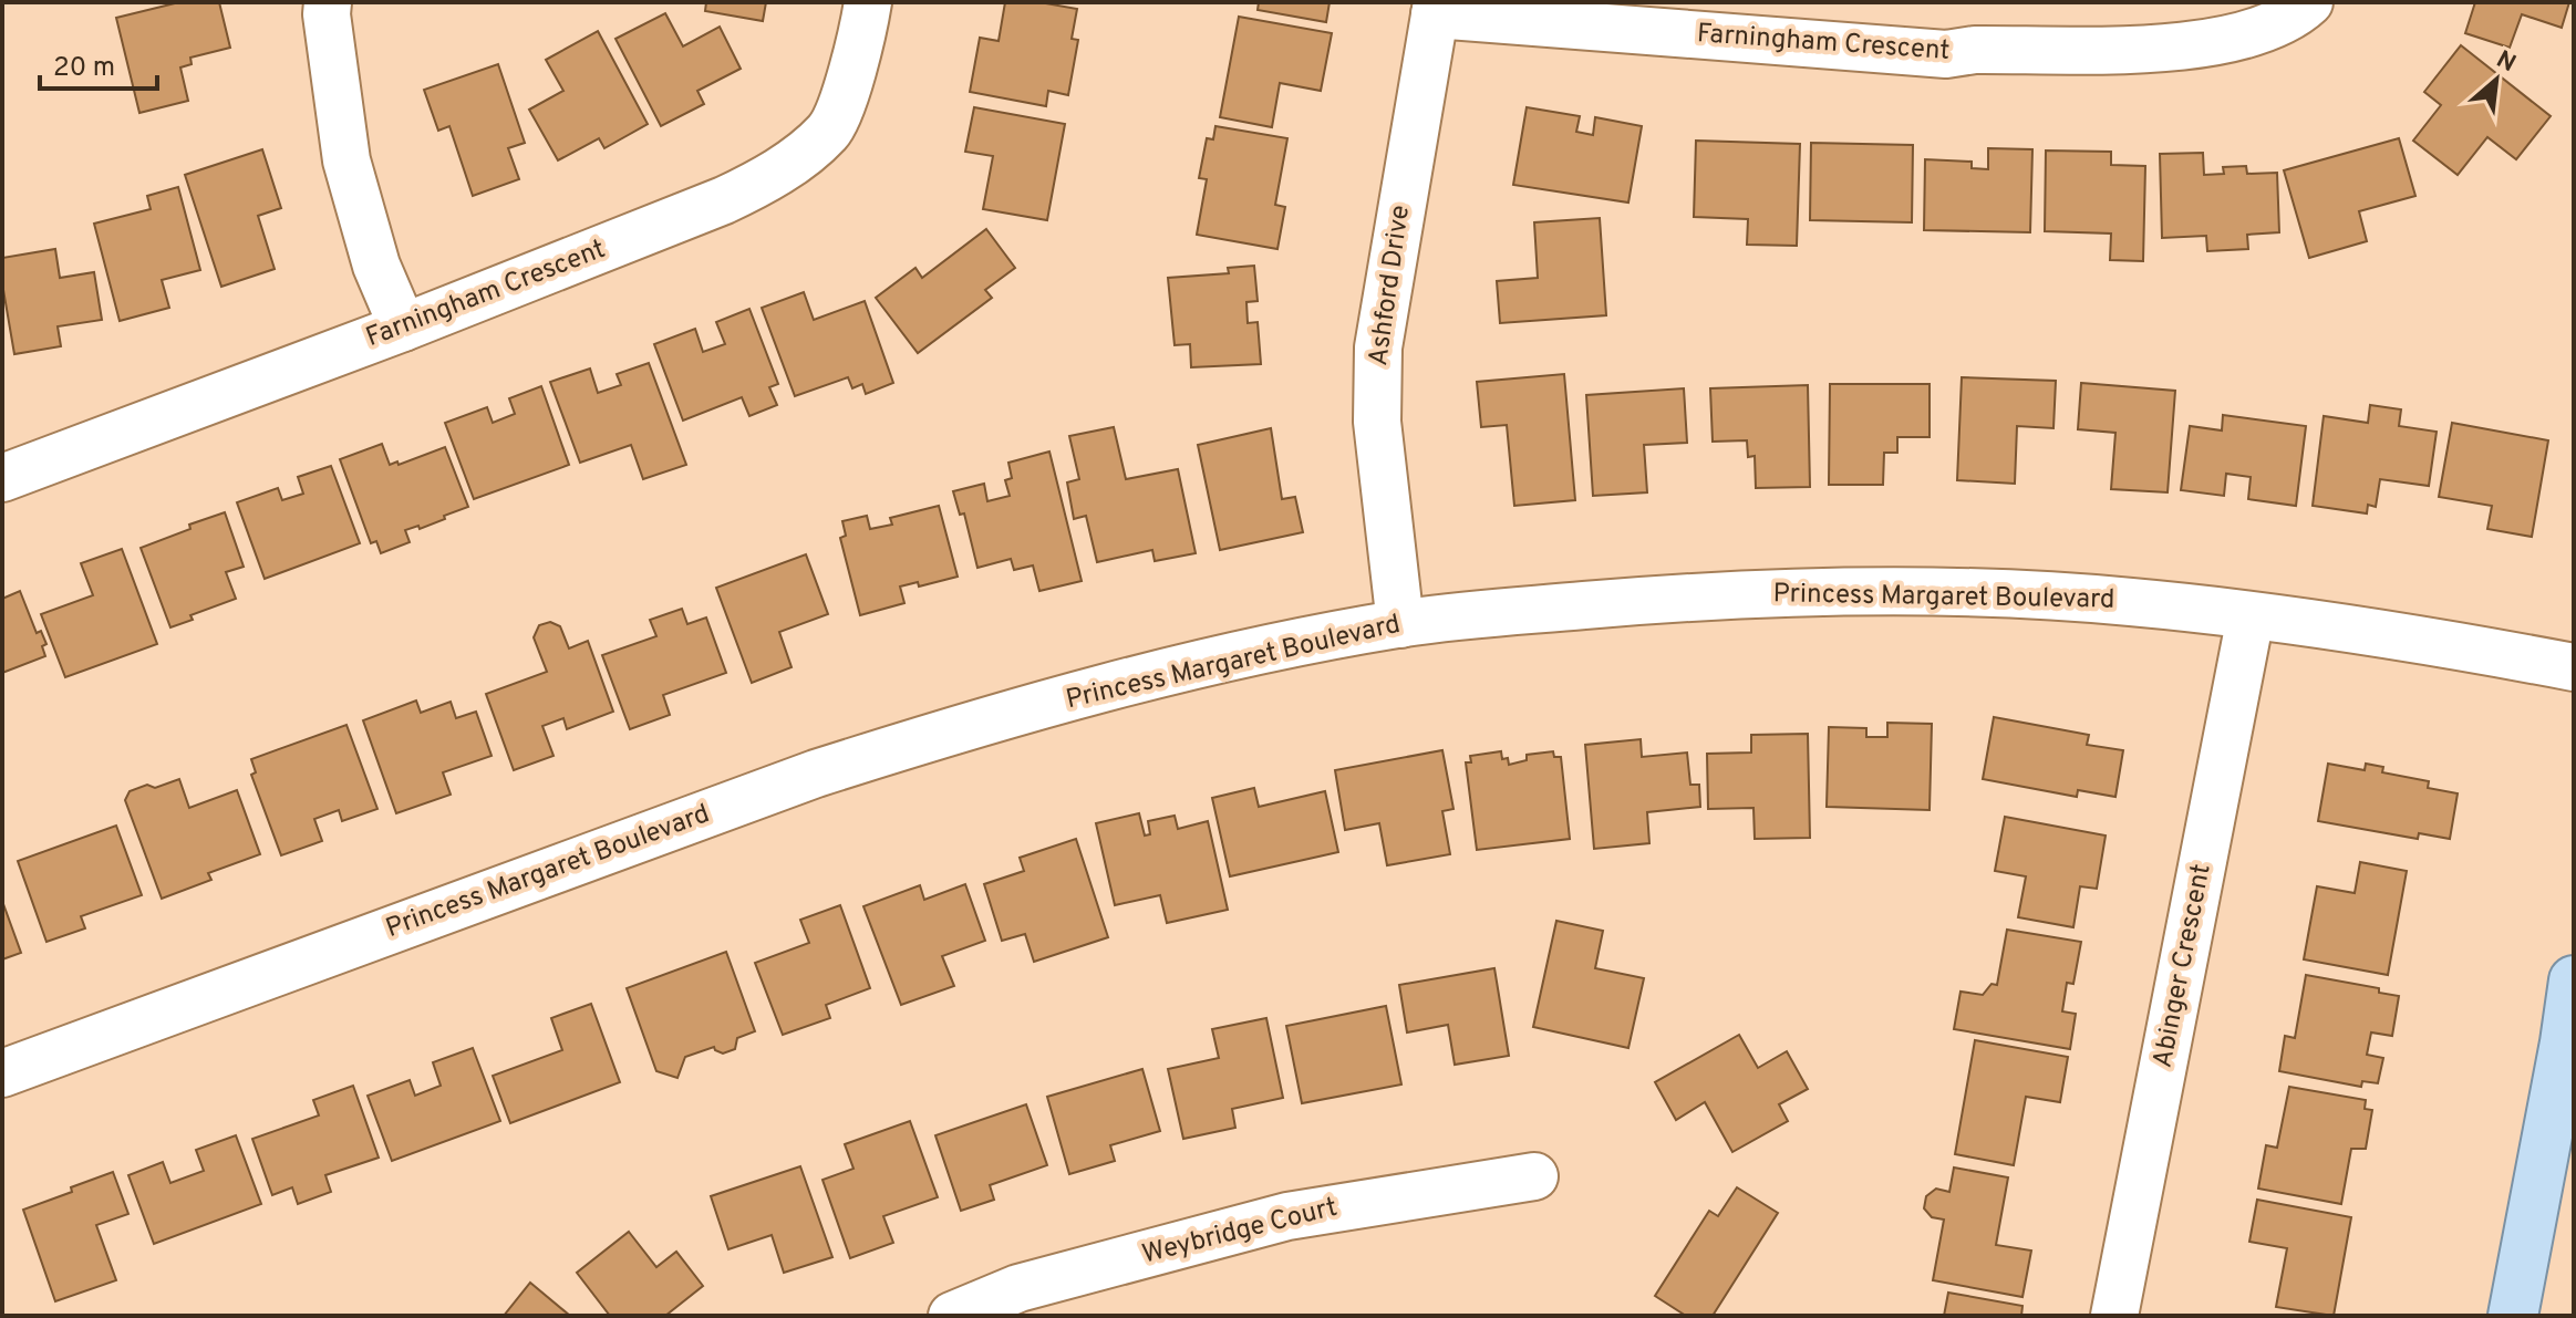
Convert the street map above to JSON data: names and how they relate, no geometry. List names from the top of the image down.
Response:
{
  "streets": {
    "street": [
      "Farningham Crescent",
      "Ashford Drive",
      "Princess Margaret Boulevard",
      "Abinger Crescent",
      "Weybridge Court"
    ]
  },
  "crossings": [
    ["Farningham Crescent", "Ashford Drive"],
    ["Ashford Drive", "Princess Margaret Boulevard"],
    ["Princess Margaret Boulevard", "Abinger Crescent"]
  ],
  "scale_bar": "20 m",
  "north": "top right"
}
